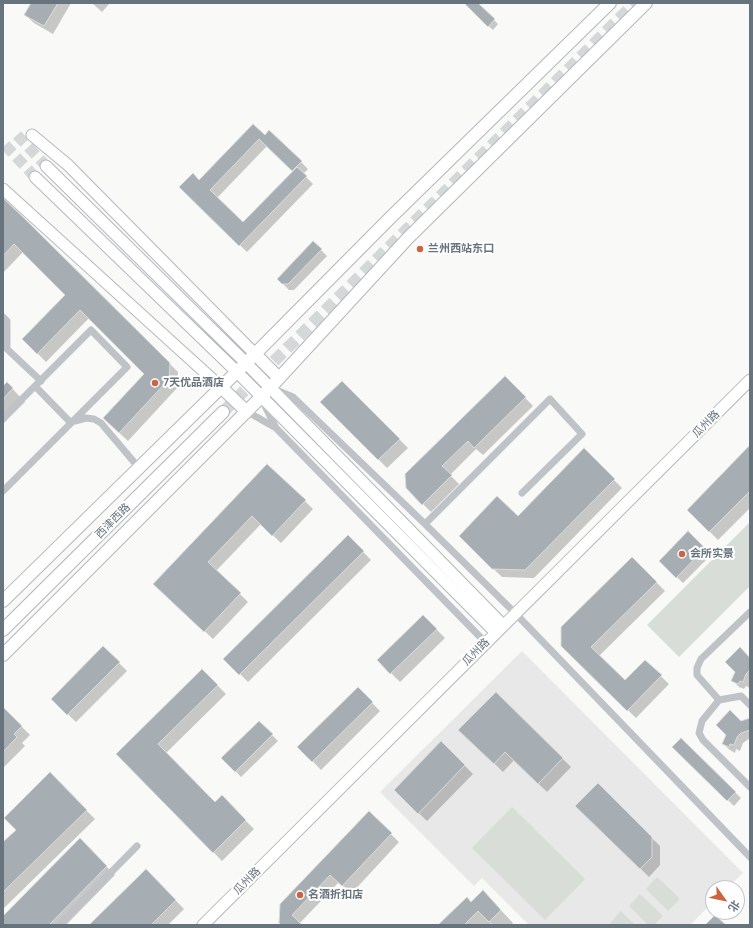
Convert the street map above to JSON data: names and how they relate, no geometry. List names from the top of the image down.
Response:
{
  "streets": {
    "main road": ["西津西路"],
    "street": ["瓜州路"]
  },
  "places": [
    "兰州西站东口",
    "7天优品酒店",
    "会所实景",
    "名酒折扣店"
  ],
  "north": "bottom right"
}
